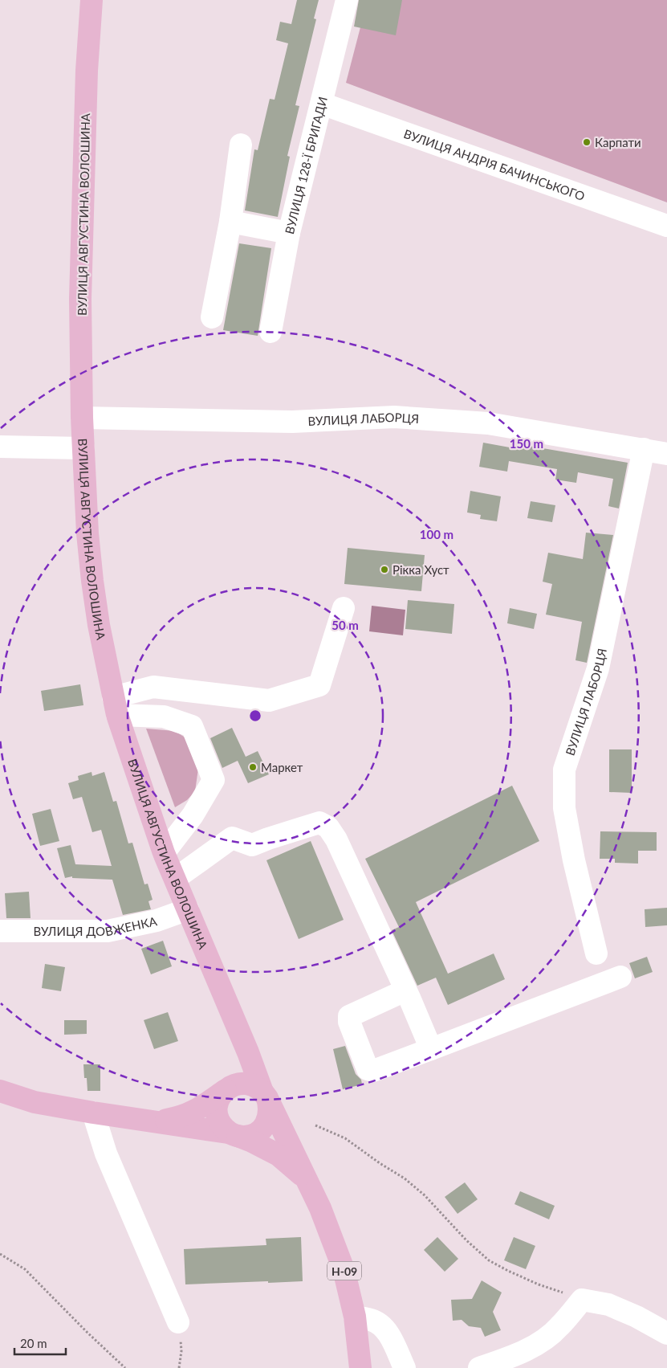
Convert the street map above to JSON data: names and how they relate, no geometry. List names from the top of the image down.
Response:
{
  "streets": {
    "main road": ["ВУЛИЦЯ АВГУСТИНА ВОЛОШИНА", "Н-09"],
    "street": [
      "ВУЛИЦЯ АНДРІЯ БАЧИНСЬКОГО",
      "ВУЛИЦЯ 128-Ї БРИГАДИ",
      "ВУЛИЦЯ ЛАБОРЦЯ",
      "ВУЛИЦЯ ДОВЖЕНКА"
    ]
  },
  "crossings": [
    ["ВУЛИЦЯ АНДРІЯ БАЧИНСЬКОГО", "ВУЛИЦЯ 128-Ї БРИГАДИ"],
    ["ВУЛИЦЯ АВГУСТИНА ВОЛОШИНА", "ВУЛИЦЯ ЛАБОРЦЯ"],
    ["ВУЛИЦЯ АВГУСТИНА ВОЛОШИНА", "ВУЛИЦЯ ДОВЖЕНКА"],
    ["ВУЛИЦЯ АВГУСТИНА ВОЛОШИНА", "Н-09"]
  ],
  "places": ["Карпати", "Рікка Хуст", "Маркет"],
  "scale_bar": "20 m",
  "rings": ["150 m", "100 m", "50 m"]
}
